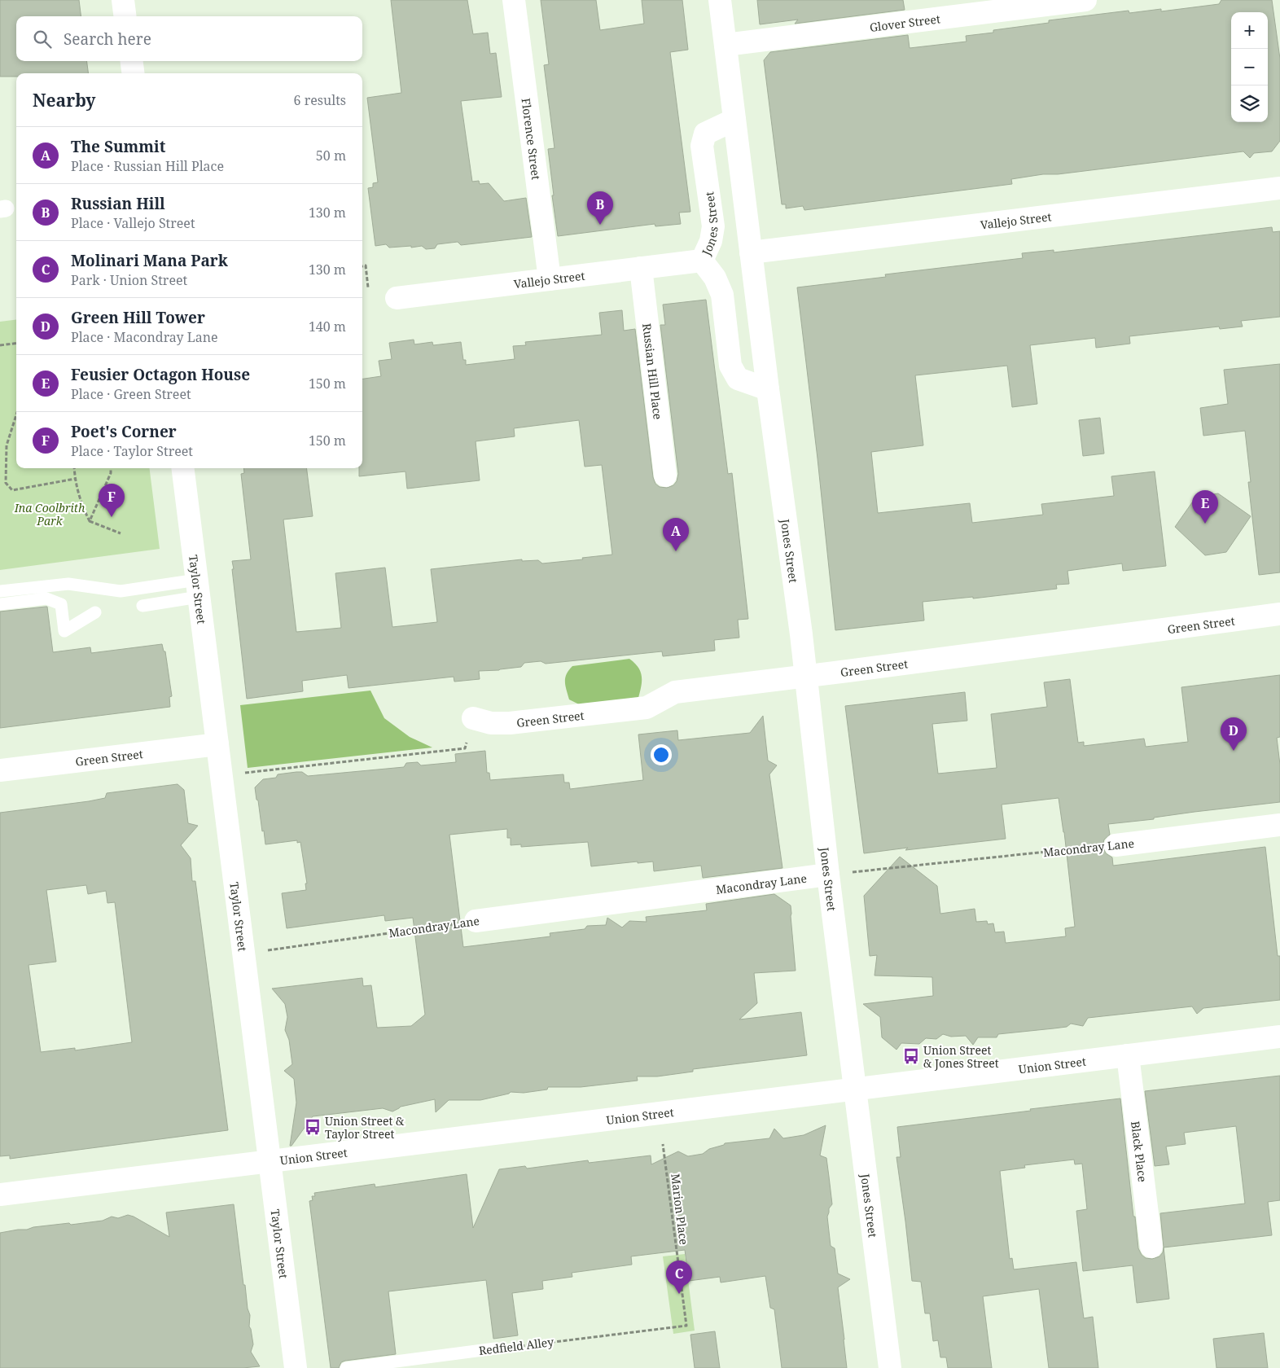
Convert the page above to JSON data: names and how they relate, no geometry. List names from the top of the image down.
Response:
{
  "streets": {
    "street": [
      "Glover Street",
      "Florence Street",
      "Vallejo Street",
      "Jones Street",
      "Russian Hill Place",
      "Taylor Street",
      "Green Street",
      "Macondray Lane",
      "Union Street",
      "Black Place"
    ],
    "lane": ["Redfield Alley"],
    "path": ["Marion Place"]
  },
  "crossings": [
    ["Glover Street", "Jones Street"],
    ["Florence Street", "Vallejo Street"],
    ["Vallejo Street", "Jones Street"],
    ["Vallejo Street", "Russian Hill Place"],
    ["Jones Street", "Green Street"],
    ["Jones Street", "Macondray Lane"],
    ["Jones Street", "Union Street"],
    ["Taylor Street", "Green Street"],
    ["Taylor Street", "Macondray Lane"],
    ["Taylor Street", "Union Street"],
    ["Union Street", "Black Place"],
    ["Marion Place", "Redfield Alley"]
  ],
  "parks": ["Ina Coolbrith Park"],
  "places": {
    "bus stop": ["Union Street & Jones Street", "Union Street & Taylor Street"]
  },
  "page": {
    "map_buttons": ["+", "−"],
    "search": "Search here",
    "heading": ["Nearby", "6 results"],
    "list": [
      {
        "mark": "A",
        "name": "The Summit",
        "note": "Place · Russian Hill Place",
        "value": "50 m"
      },
      {
        "mark": "B",
        "name": "Russian Hill",
        "note": "Place · Vallejo Street",
        "value": "130 m"
      },
      {
        "mark": "C",
        "name": "Molinari Mana Park",
        "note": "Park · Union Street",
        "value": "130 m"
      },
      {
        "mark": "D",
        "name": "Green Hill Tower",
        "note": "Place · Macondray Lane",
        "value": "140 m"
      },
      {
        "mark": "E",
        "name": "Feusier Octagon House",
        "note": "Place · Green Street",
        "value": "150 m"
      },
      {
        "mark": "F",
        "name": "Poet's Corner",
        "note": "Place · Taylor Street",
        "value": "150 m"
      }
    ],
    "pins": [
      "B",
      "F",
      "E",
      "A",
      "D",
      "C"
    ]
  }
}
